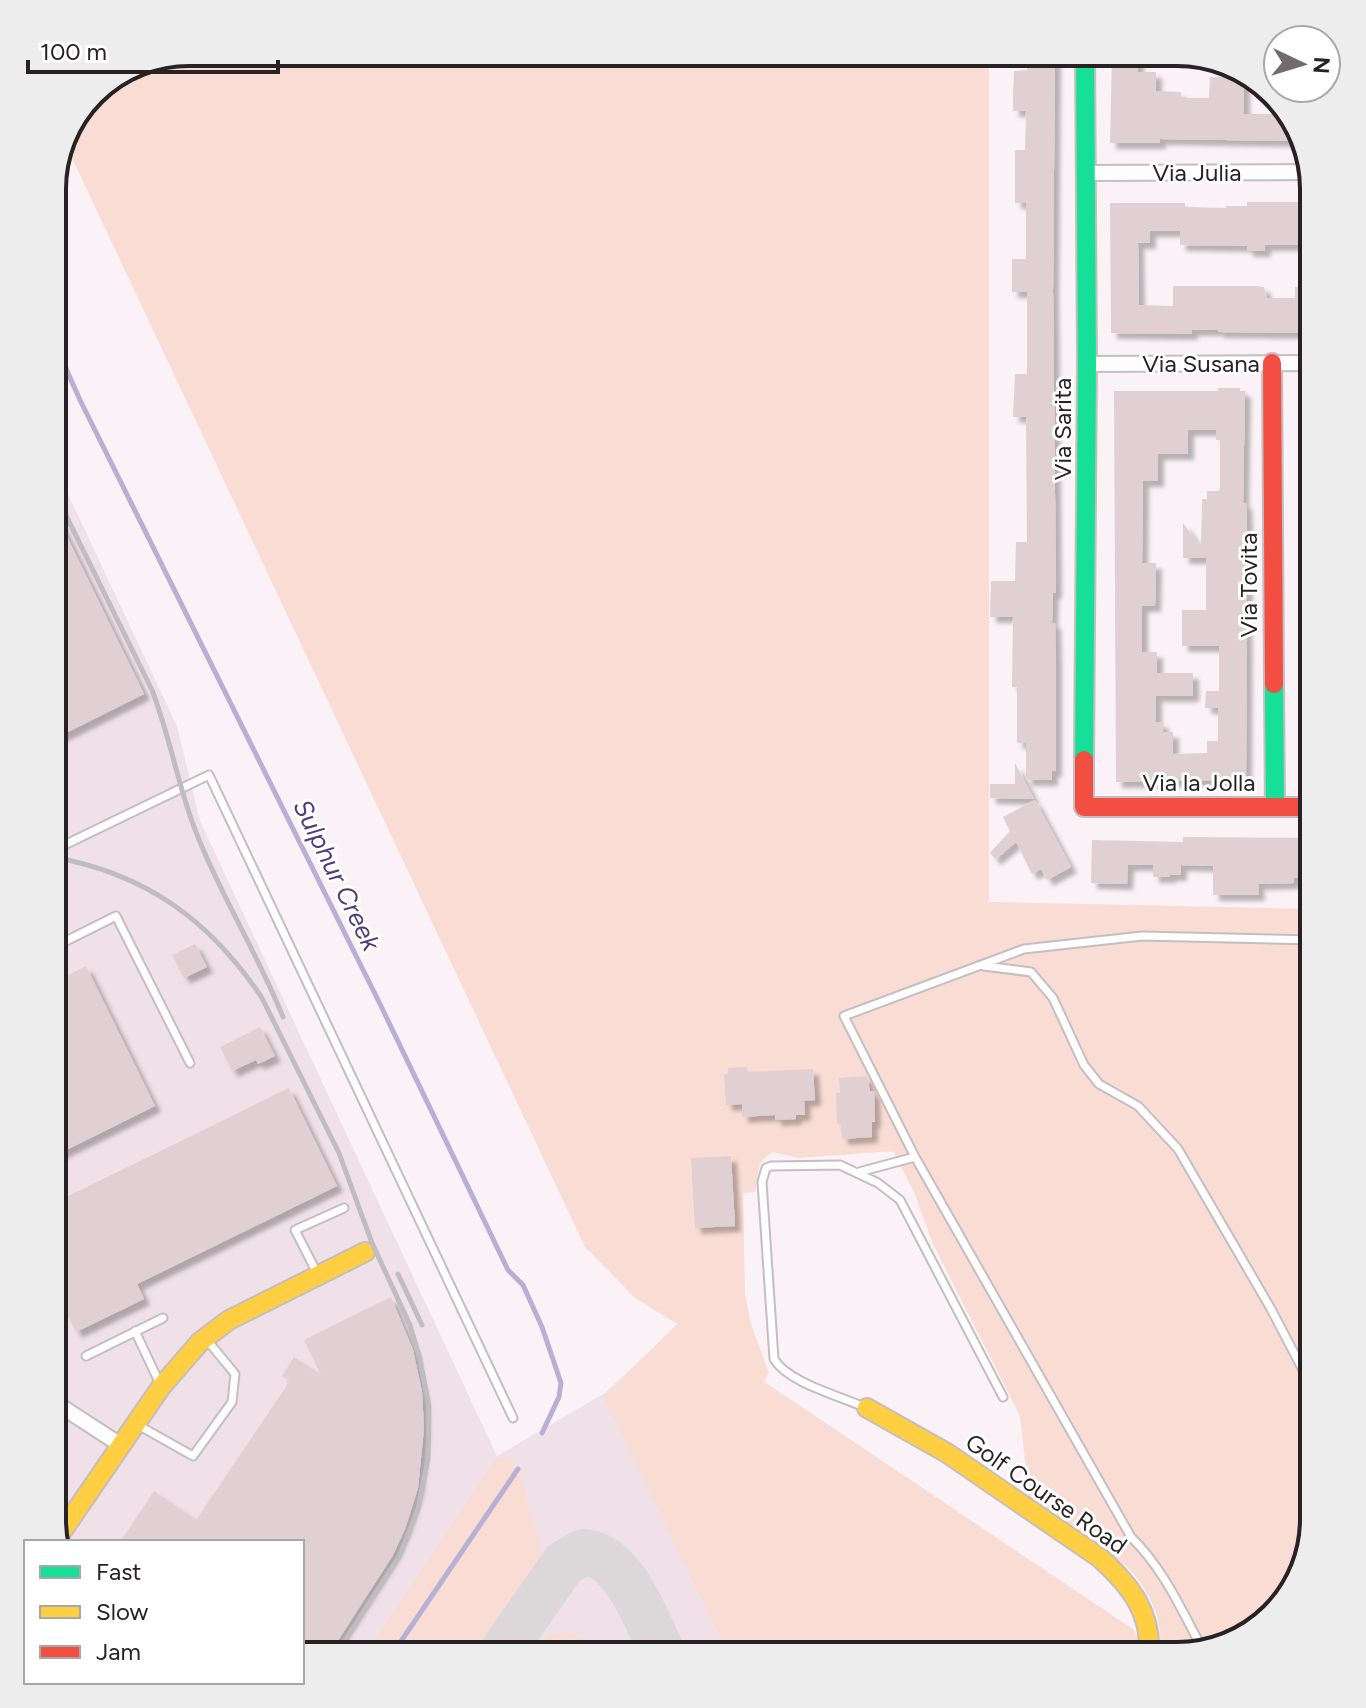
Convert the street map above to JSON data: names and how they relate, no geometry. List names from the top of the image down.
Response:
{
  "streets": {
    "street": [
      "Via Julia",
      "Via Susana",
      "Via Sarita",
      "Via Tovita",
      "Via la Jolla",
      "Golf Course Road"
    ]
  },
  "crossings": [
    ["Via Julia", "Via Sarita"],
    ["Via Susana", "Via Sarita"],
    ["Via Susana", "Via Tovita"],
    ["Via Sarita", "Via la Jolla"],
    ["Via Tovita", "Via la Jolla"]
  ],
  "water": ["Sulphur Creek"],
  "legend": ["Fast", "Slow", "Jam"],
  "scale_bar": "100 m",
  "north": "right"
}
